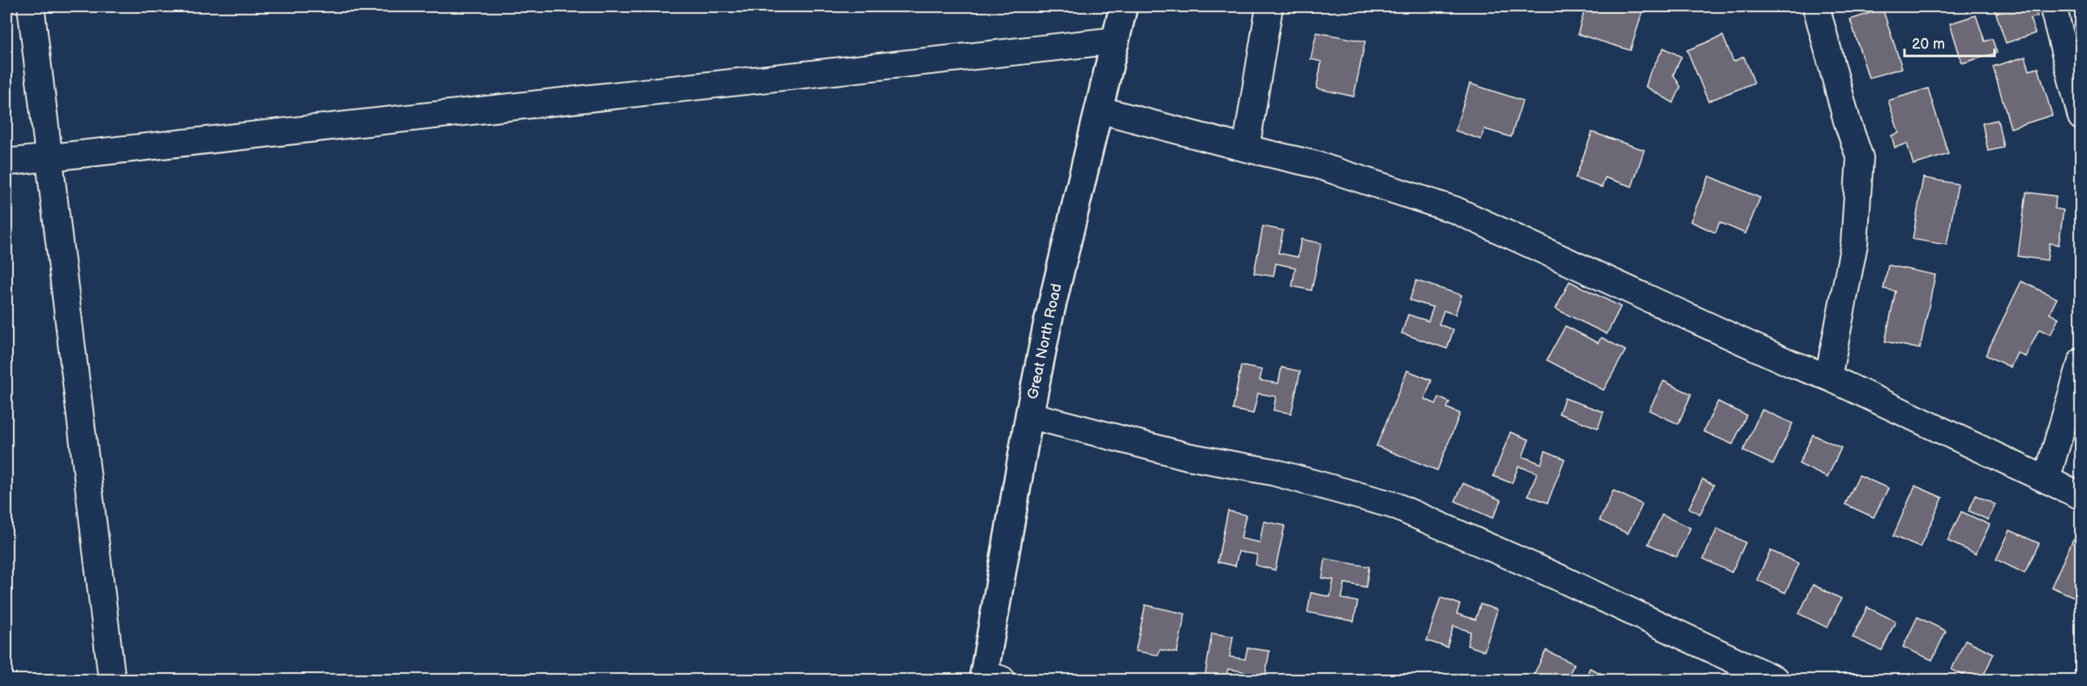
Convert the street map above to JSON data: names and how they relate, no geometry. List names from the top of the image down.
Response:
{
  "streets": {
    "highway": ["Great North Road"]
  },
  "scale_bar": "20 m"
}
